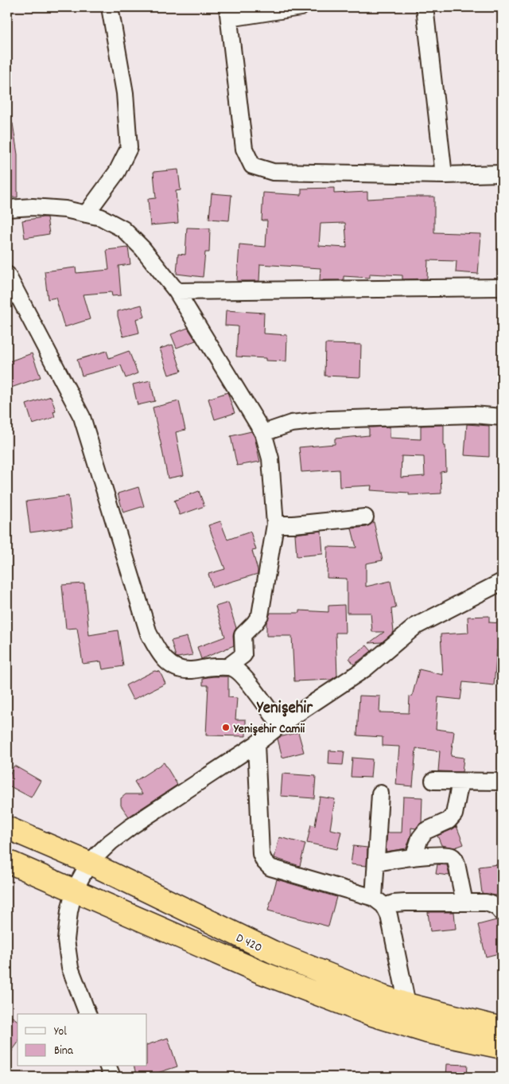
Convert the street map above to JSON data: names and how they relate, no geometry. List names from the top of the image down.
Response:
{
  "streets": {
    "highway": ["D 420"]
  },
  "districts": ["Yenişehir"],
  "places": ["Yenişehir Camii"],
  "legend": ["Yol", "Bina"]
}
